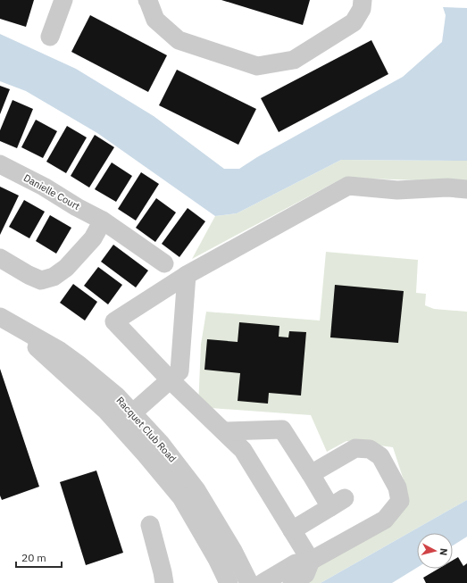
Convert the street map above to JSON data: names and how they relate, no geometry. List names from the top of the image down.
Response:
{
  "streets": {
    "street": ["Danielle Court", "Racquet Club Road"]
  },
  "scale_bar": "20 m",
  "north": "right"
}
